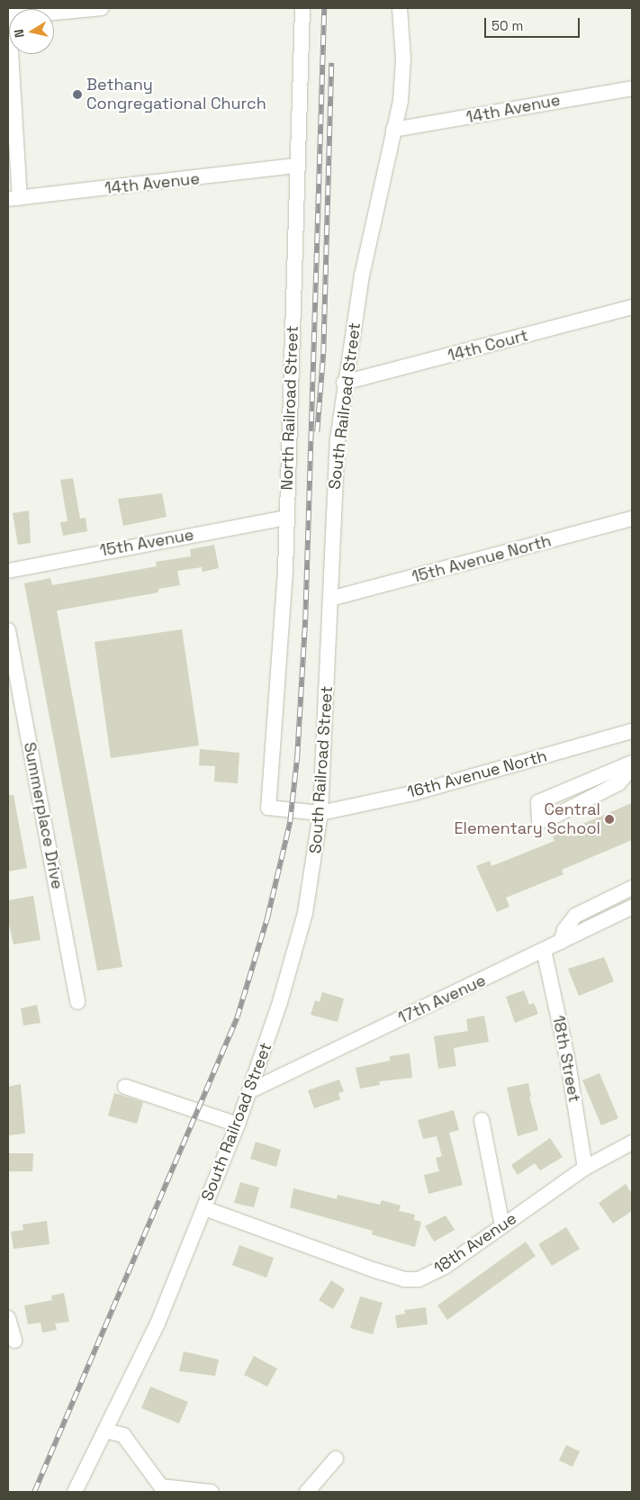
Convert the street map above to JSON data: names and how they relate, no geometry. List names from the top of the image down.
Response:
{
  "streets": {
    "street": [
      "14th Avenue",
      "14th Court",
      "South Railroad Street",
      "North Railroad Street",
      "15th Avenue",
      "15th Avenue North",
      "16th Avenue North",
      "Summerplace Drive",
      "17th Avenue",
      "18th Street",
      "18th Avenue"
    ]
  },
  "crossings": [
    ["14th Avenue", "South Railroad Street"],
    ["14th Avenue", "North Railroad Street"],
    ["14th Court", "South Railroad Street"],
    ["South Railroad Street", "15th Avenue North"],
    ["South Railroad Street", "16th Avenue North"],
    ["South Railroad Street", "17th Avenue"],
    ["South Railroad Street", "18th Avenue"],
    ["North Railroad Street", "15th Avenue"],
    ["North Railroad Street", "16th Avenue North"],
    ["17th Avenue", "18th Street"],
    ["18th Street", "18th Avenue"]
  ],
  "places": ["Bethany Congregational Church", "Central Elementary School"],
  "scale_bar": "50 m",
  "north": "left"
}
